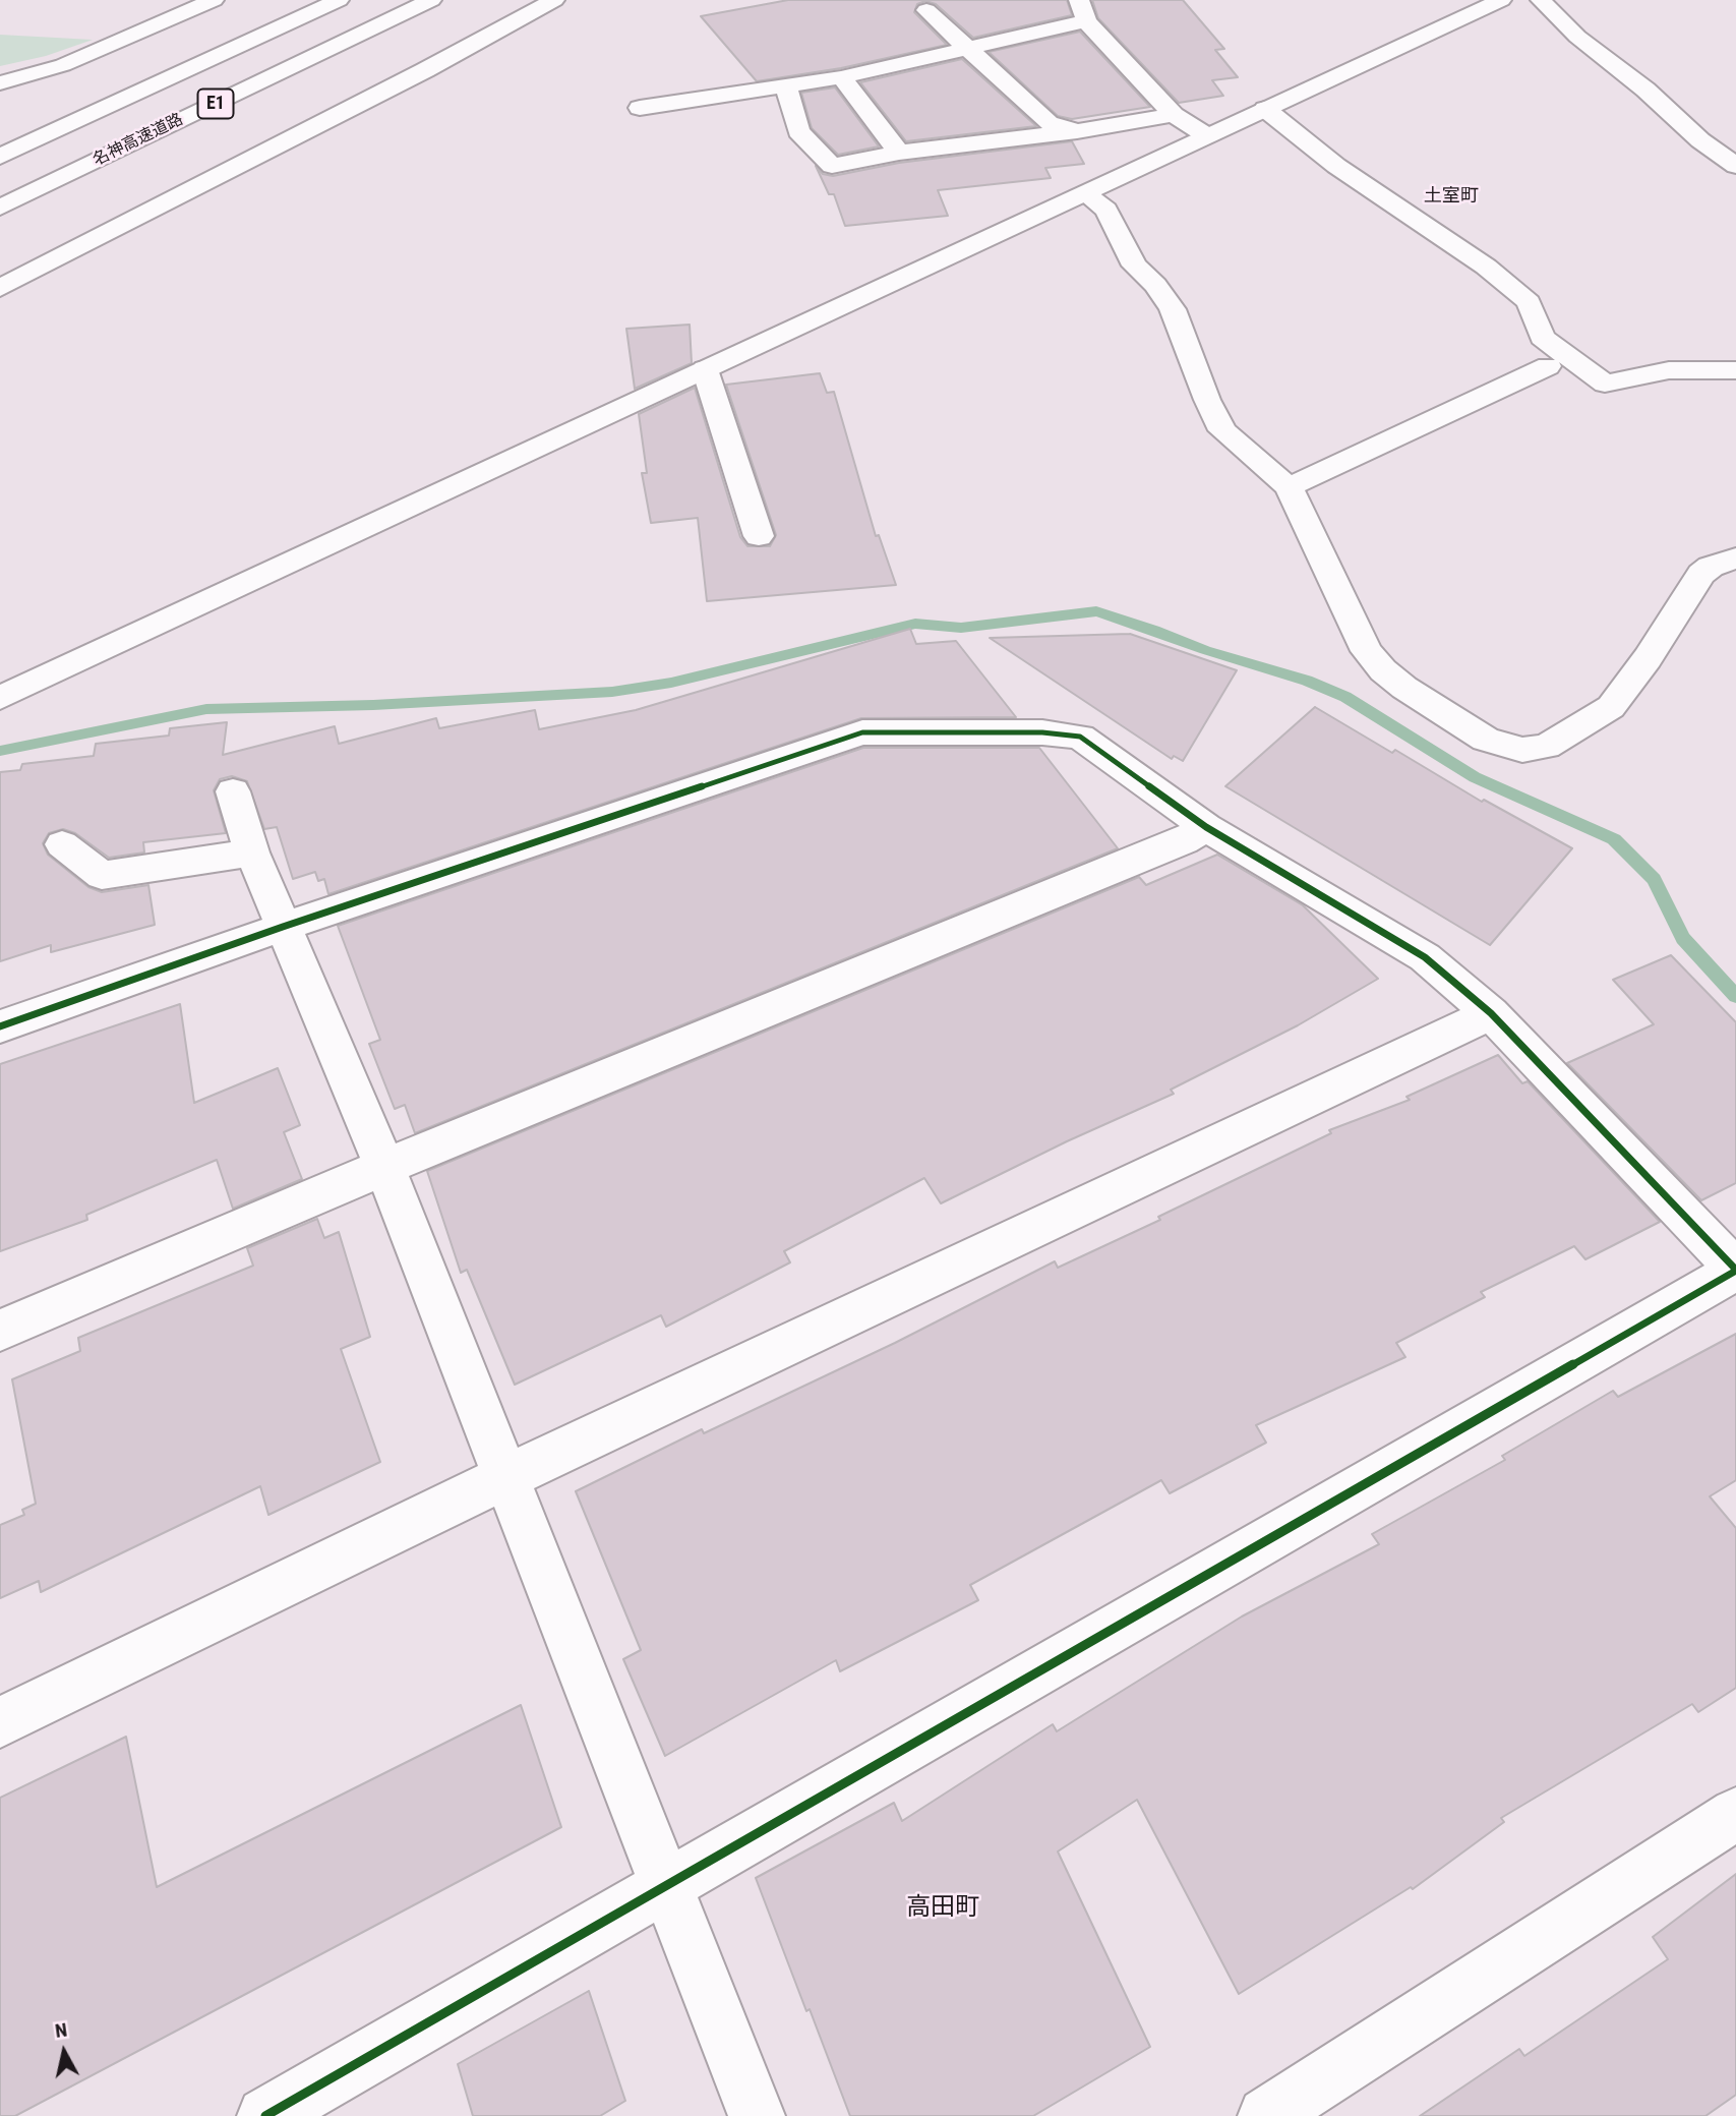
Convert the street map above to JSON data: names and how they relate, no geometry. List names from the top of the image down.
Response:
{
  "streets": {
    "main road": ["E1", "名神高速道路"]
  },
  "districts": ["土室町", "高田町"],
  "north": "top"
}
